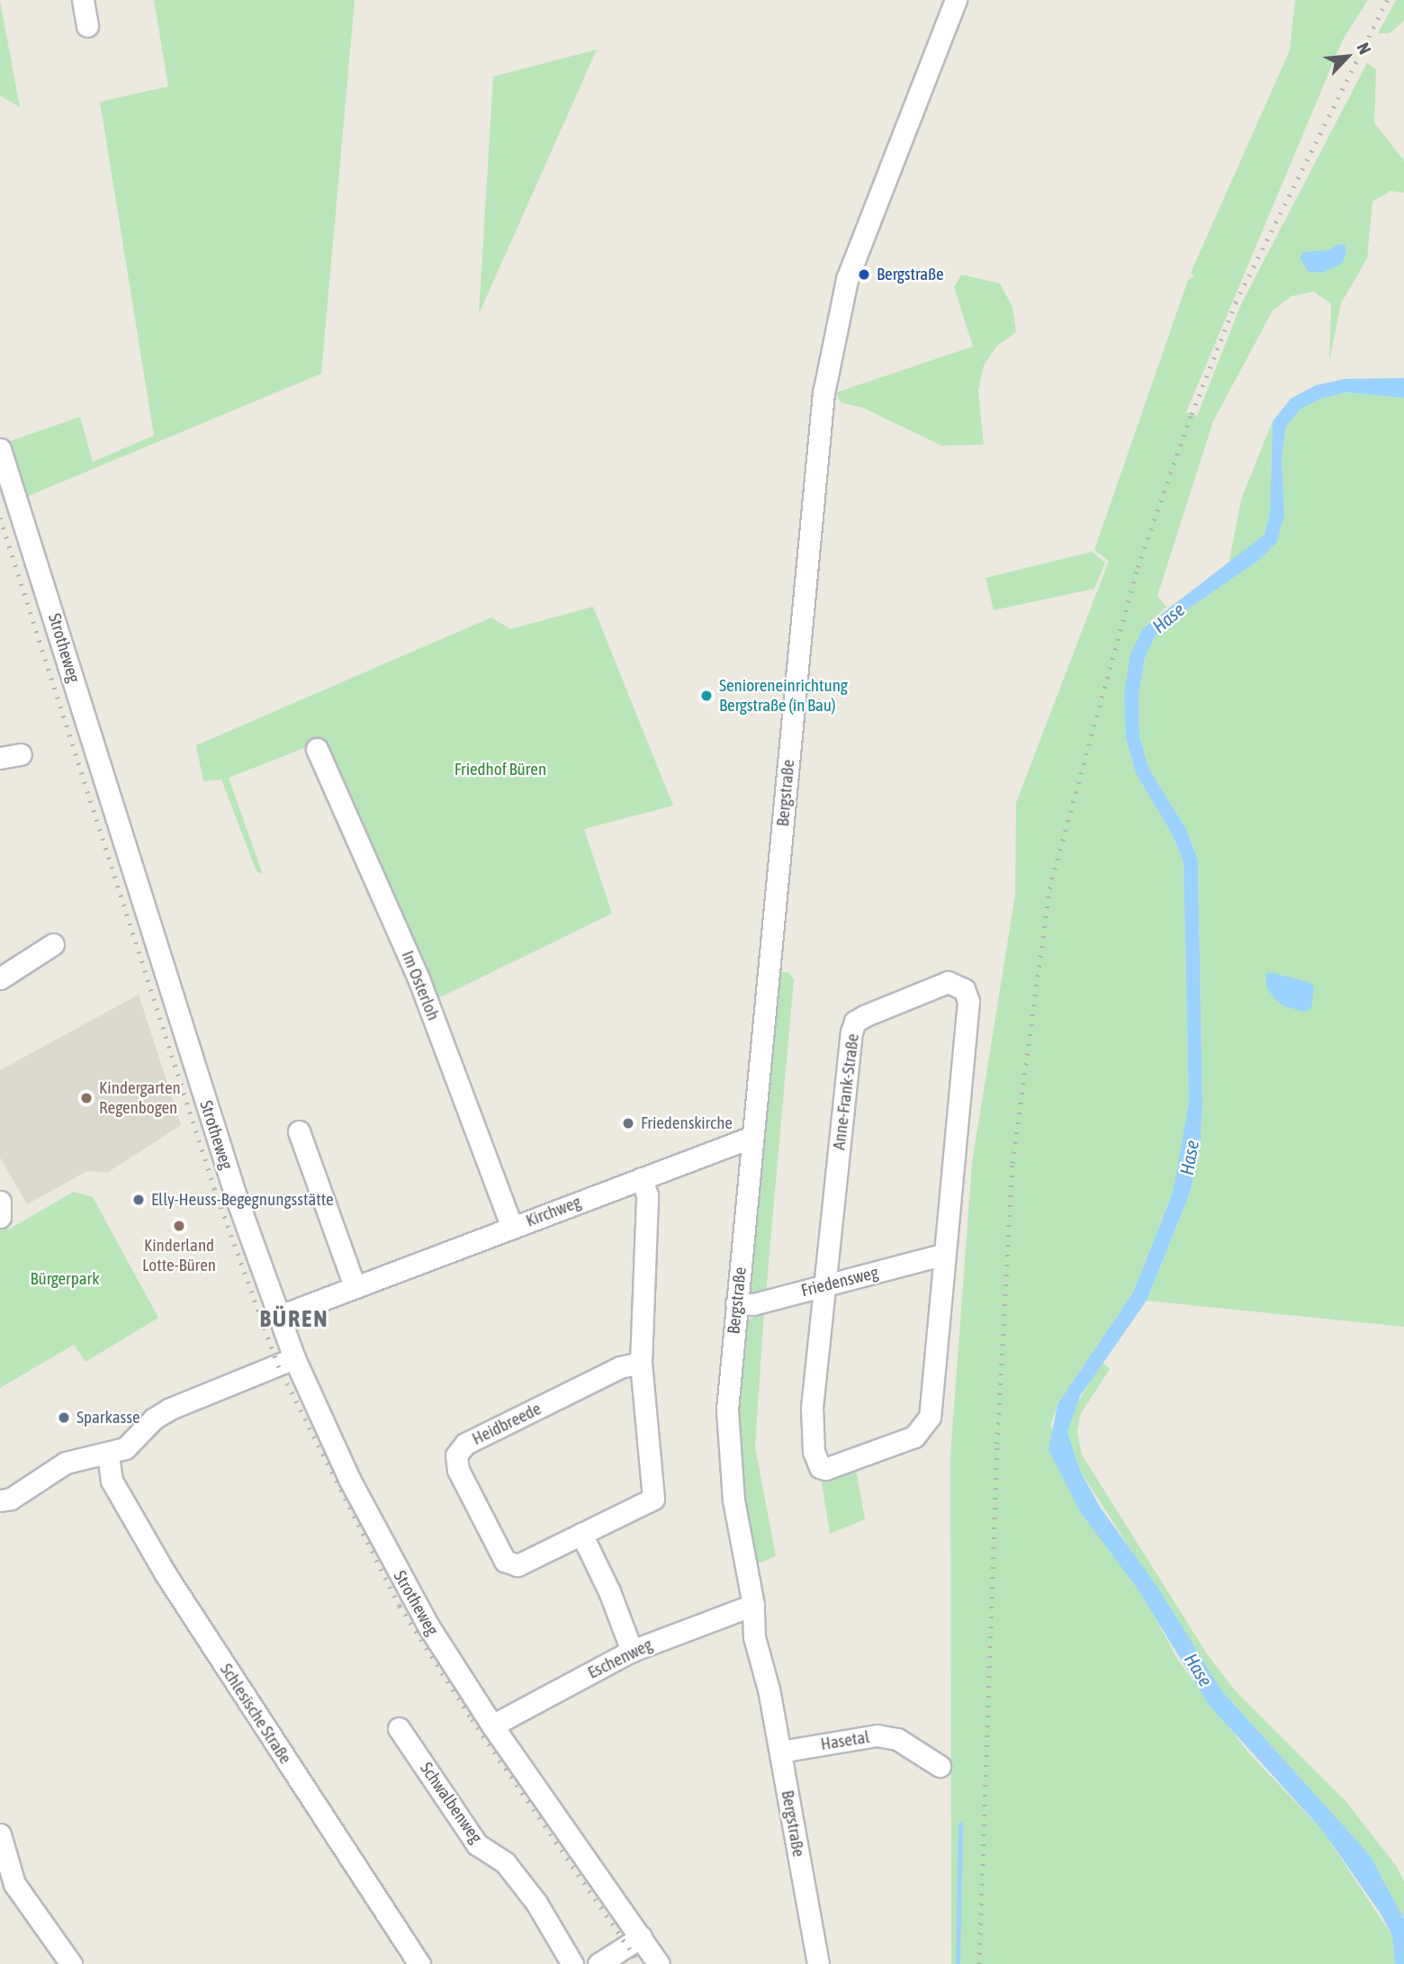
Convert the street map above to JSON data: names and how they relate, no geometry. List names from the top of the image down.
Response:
{
  "streets": {
    "street": [
      "Strotheweg",
      "Bergstraße",
      "Im Osterloh",
      "Anne-Frank-Straße",
      "Kirchweg",
      "Friedensweg",
      "Heidbreede",
      "Eschenweg",
      "Schlesische Straße",
      "Hasetal",
      "Schwalbenweg"
    ]
  },
  "crossings": [
    ["Strotheweg", "Kirchweg"],
    ["Strotheweg", "Eschenweg"],
    ["Bergstraße", "Kirchweg"],
    ["Bergstraße", "Friedensweg"],
    ["Bergstraße", "Eschenweg"],
    ["Bergstraße", "Hasetal"],
    ["Im Osterloh", "Kirchweg"],
    ["Anne-Frank-Straße", "Friedensweg"],
    ["Kirchweg", "Heidbreede"]
  ],
  "districts": ["BÜREN"],
  "water": ["Hase"],
  "parks": ["Friedhof Büren", "Bürgerpark"],
  "places": [
    "Bergstraße",
    "Senioreneinrichtung Bergstraße (in Bau)",
    "Kindergarten Regenbogen",
    "Friedenskirche",
    "Elly-Heuss-Begegnungsstätte",
    "Kinderland Lotte-Büren",
    "Sparkasse"
  ],
  "north": "top right"
}
